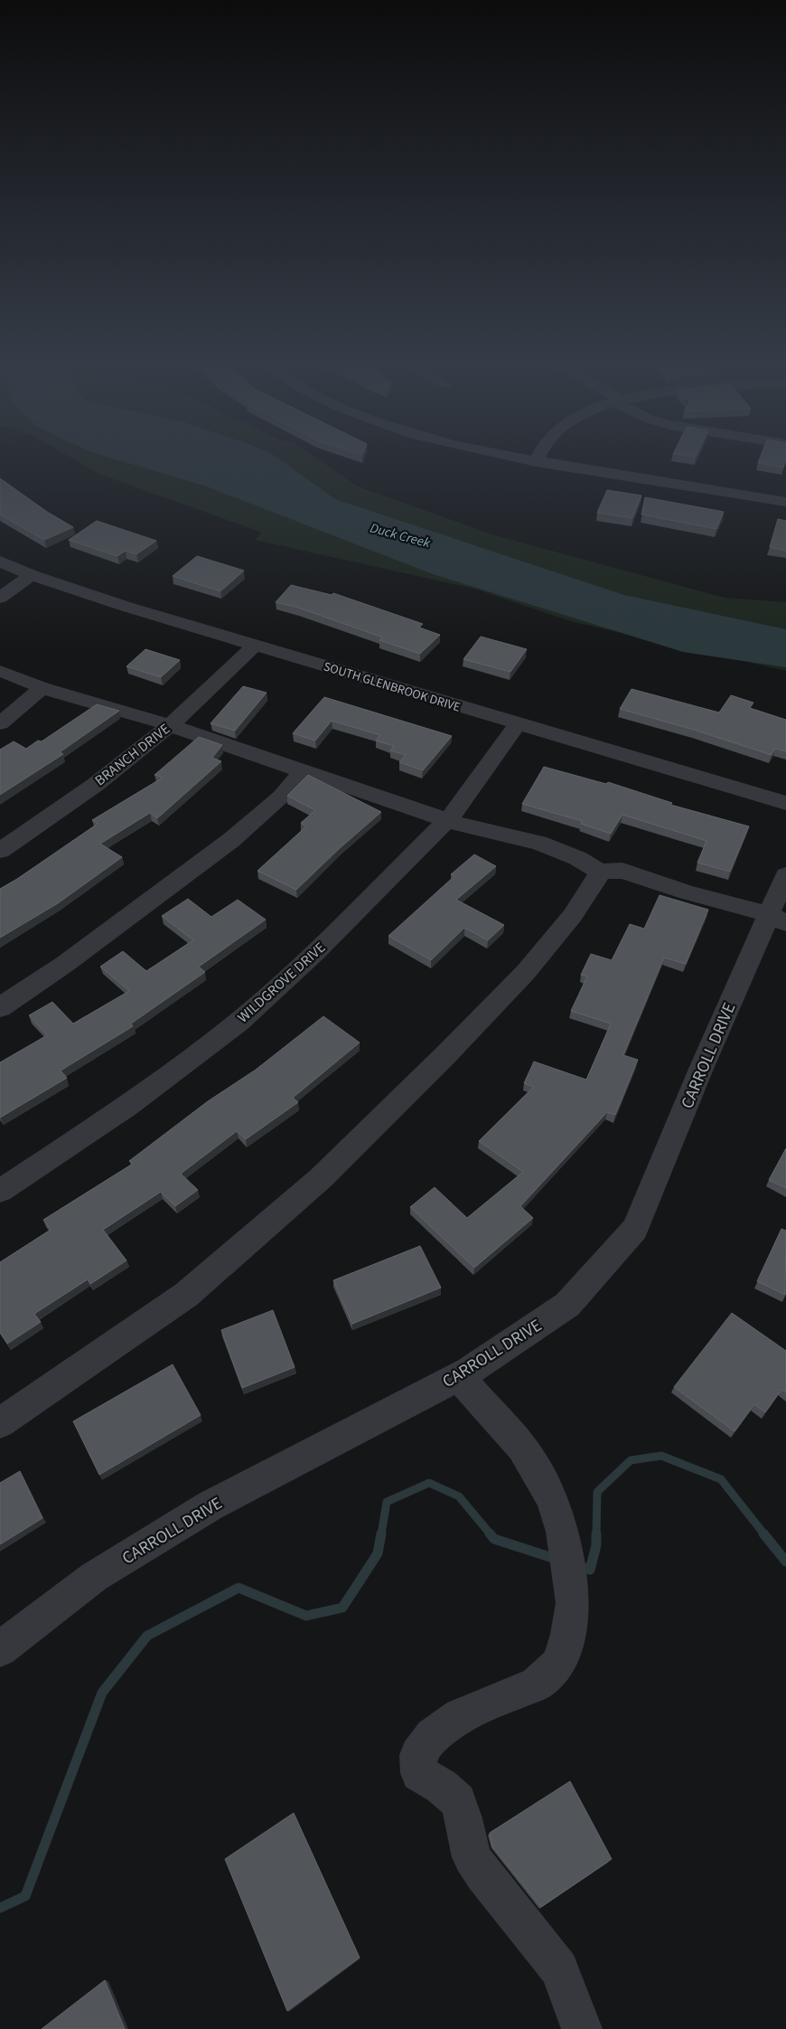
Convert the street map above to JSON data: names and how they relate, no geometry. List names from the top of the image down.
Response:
{
  "streets": {
    "street": [
      "SOUTH GLENBROOK DRIVE",
      "BRANCH DRIVE",
      "WILDGROVE DRIVE",
      "CARROLL DRIVE"
    ]
  },
  "crossings": [
    ["SOUTH GLENBROOK DRIVE", "BRANCH DRIVE"],
    ["SOUTH GLENBROOK DRIVE", "WILDGROVE DRIVE"]
  ],
  "water": ["Duck Creek"]
}
